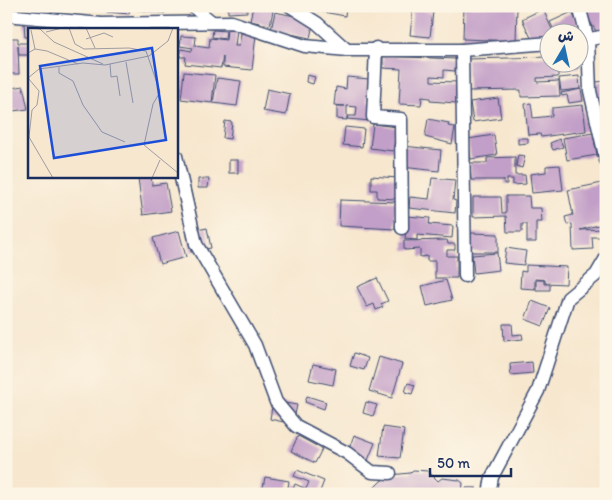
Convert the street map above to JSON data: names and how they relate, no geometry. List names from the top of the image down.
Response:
{
  "scale_bar": "50 m",
  "north": "top"
}
